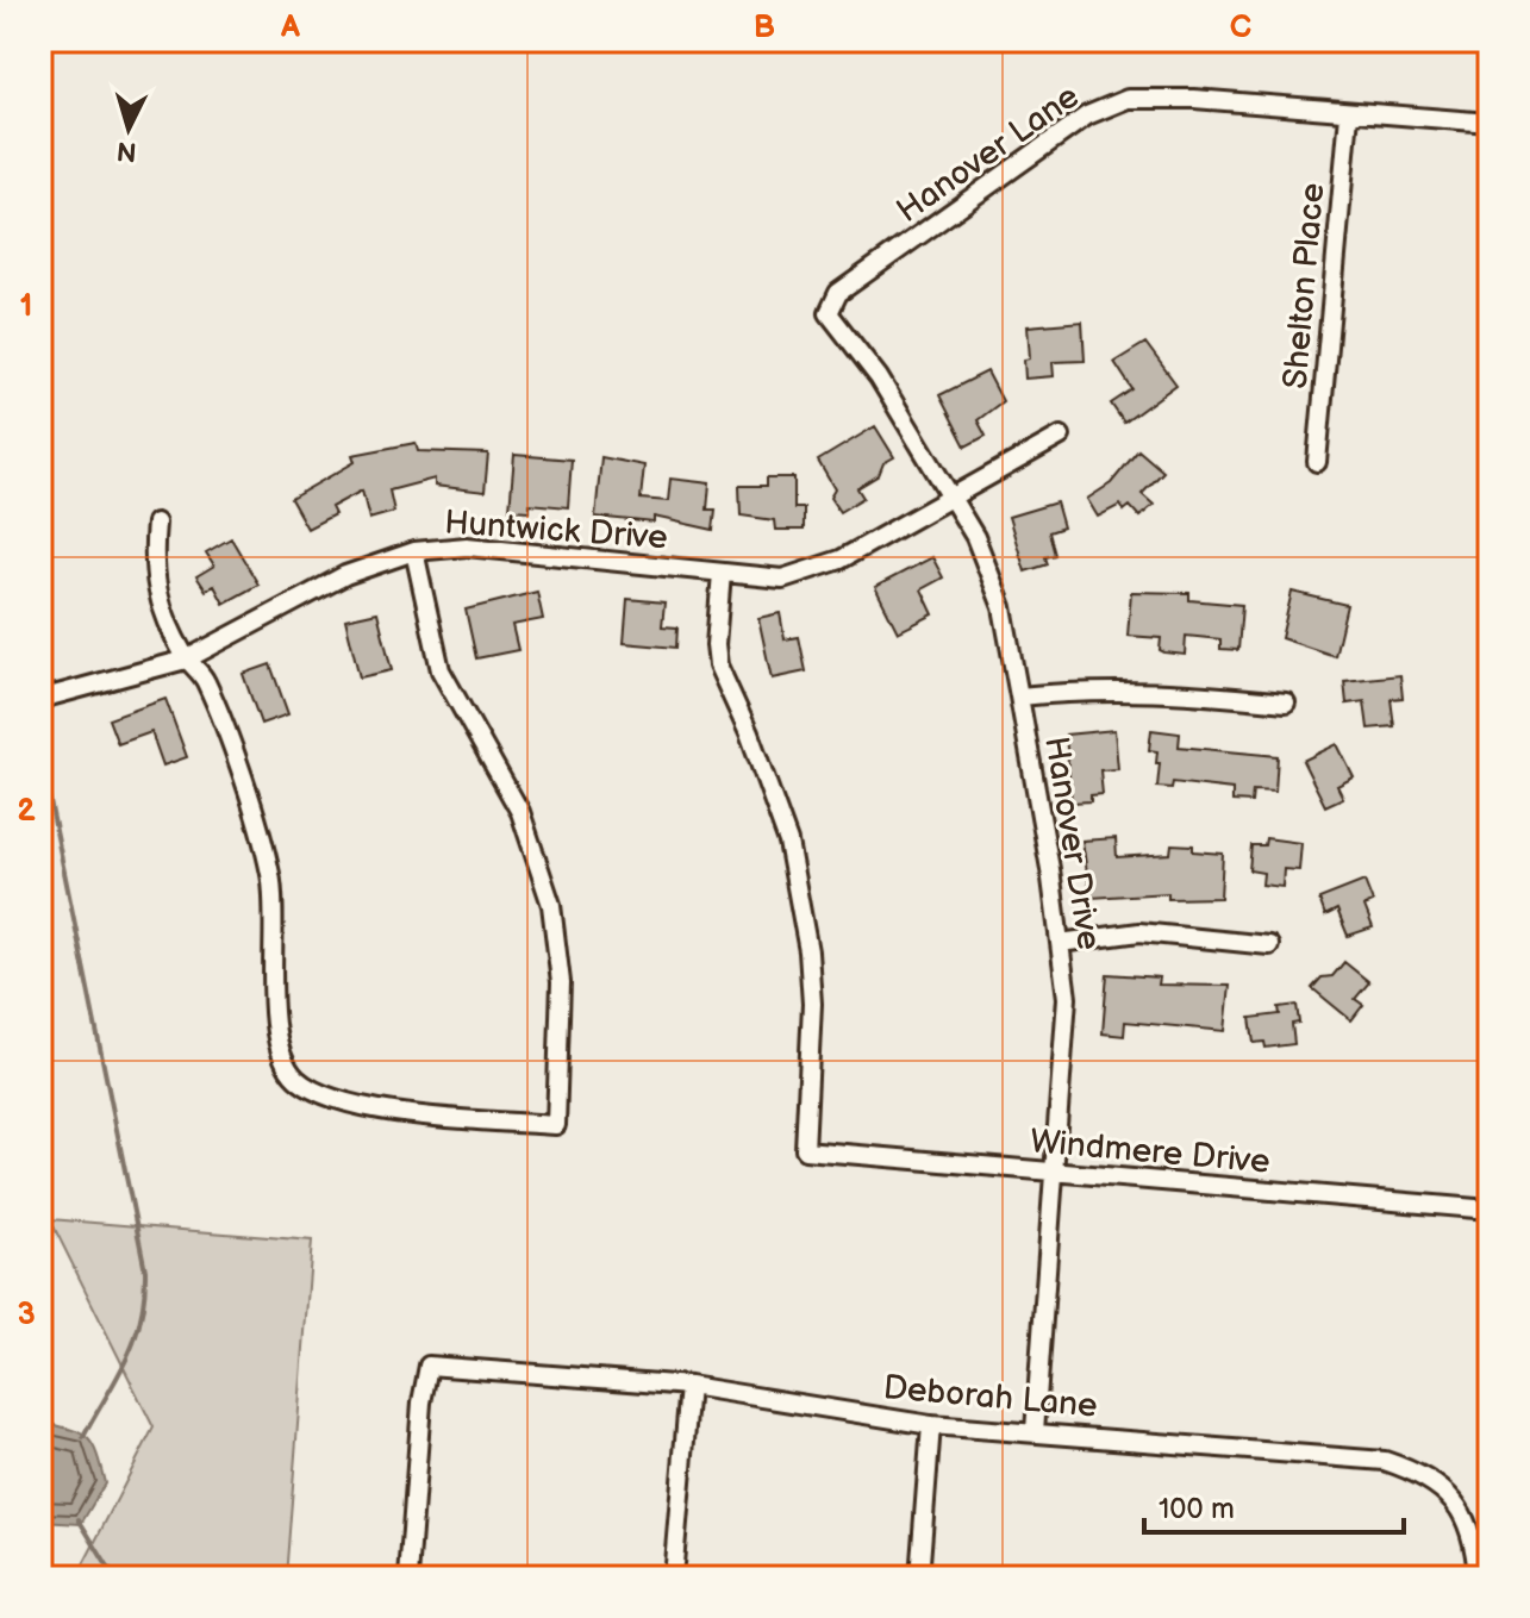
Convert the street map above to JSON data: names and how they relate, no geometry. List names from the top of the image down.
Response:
{
  "streets": {
    "street": [
      "Hanover Lane",
      "Shelton Place",
      "Huntwick Drive",
      "Hanover Drive",
      "Windmere Drive",
      "Deborah Lane"
    ]
  },
  "crossings": [
    ["Hanover Lane", "Shelton Place"],
    ["Hanover Lane", "Hanover Drive"],
    ["Huntwick Drive", "Hanover Drive"],
    ["Huntwick Drive", "Windmere Drive"],
    ["Hanover Drive", "Windmere Drive"],
    ["Hanover Drive", "Deborah Lane"]
  ],
  "scale_bar": "100 m",
  "north": "bottom",
  "grid": {
    "columns": ["A", "B", "C"],
    "rows": ["1", "2", "3"]
  }
}
